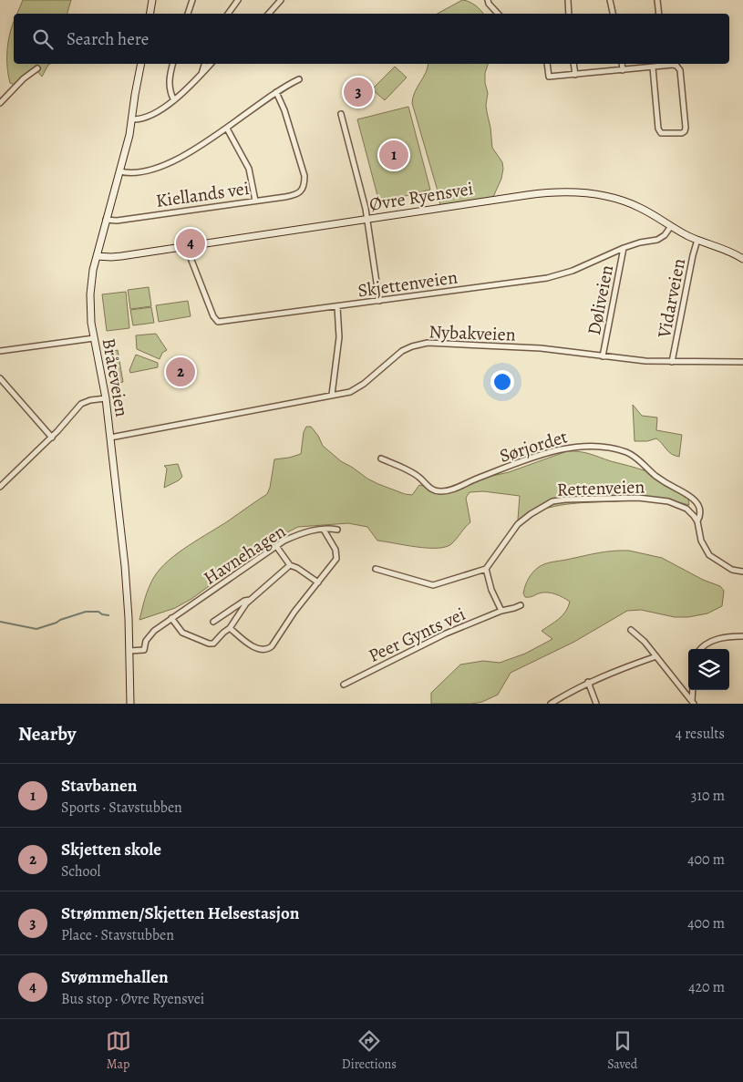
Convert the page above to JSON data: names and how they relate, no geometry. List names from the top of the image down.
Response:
{
  "streets": {
    "main road": ["Øvre Ryensvei", "Bråteveien"],
    "street": [
      "Kiellands vei",
      "Skjettenveien",
      "Vidarveien",
      "Døliveien",
      "Nybakveien",
      "Sørjordet",
      "Rettenveien",
      "Havnehagen",
      "Peer Gynts vei"
    ]
  },
  "crossings": [
    ["Kiellands vei", "Bråteveien"],
    ["Øvre Ryensvei", "Skjettenveien"],
    ["Øvre Ryensvei", "Vidarveien"],
    ["Øvre Ryensvei", "Bråteveien"],
    ["Skjettenveien", "Døliveien"],
    ["Vidarveien", "Nybakveien"],
    ["Døliveien", "Nybakveien"],
    ["Nybakveien", "Bråteveien"],
    ["Bråteveien", "Havnehagen"],
    ["Sørjordet", "Rettenveien"]
  ],
  "page": {
    "search": "Search here",
    "pins": [
      "3",
      "1",
      "4",
      "2"
    ],
    "heading": ["Nearby", "4 results"],
    "list": [
      {
        "mark": "1",
        "name": "Stavbanen",
        "note": "Sports · Stavstubben",
        "value": "310 m"
      },
      {
        "mark": "2",
        "name": "Skjetten skole",
        "note": "School",
        "value": "400 m"
      },
      {
        "mark": "3",
        "name": "Strømmen/Skjetten Helsestasjon",
        "note": "Place · Stavstubben",
        "value": "400 m"
      },
      {
        "mark": "4",
        "name": "Svømmehallen",
        "note": "Bus stop · Øvre Ryensvei",
        "value": "420 m"
      }
    ],
    "nav": ["Map", "Directions", "Saved"]
  }
}
